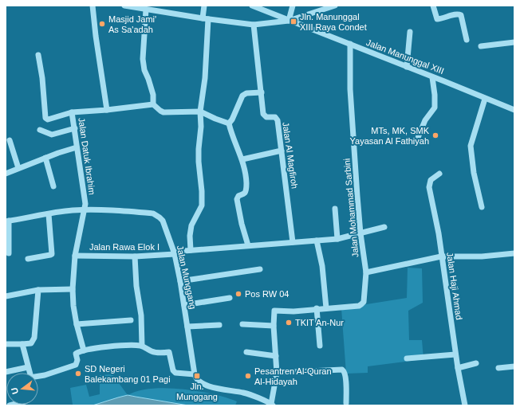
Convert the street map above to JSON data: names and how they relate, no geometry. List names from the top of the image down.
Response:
{
  "streets": {
    "street": [
      "Jalan Manunggal XIII",
      "Jalan Al Magfiroh",
      "Jalan Datuk Ibrahim",
      "Jalan Mohammad Sarbini",
      "Jalan Rawa Elok I",
      "Jalan Munggang",
      "Jalan Haji Ahmad"
    ]
  },
  "crossings": [
    ["Jalan Manunggal XIII", "Jalan Mohammad Sarbini"],
    ["Jalan Datuk Ibrahim", "Jalan Rawa Elok I"],
    ["Jalan Datuk Ibrahim", "Jalan Munggang"],
    ["Jalan Rawa Elok I", "Jalan Munggang"]
  ],
  "places": {
    "transit": ["Jln. Manunggal XIII Raya Condet", "Jln. Munggang"],
    "other": [
      "Masjid Jami' As Sa'adah",
      "MTs, MK, SMK Yayasan Al Fathiyah",
      "Pos RW 04",
      "TKIT An-Nur",
      "SD Negeri Balekambang 01 Pagi",
      "Pesantren Al-Quran Al-Hidayah"
    ]
  },
  "north": "left"
}
